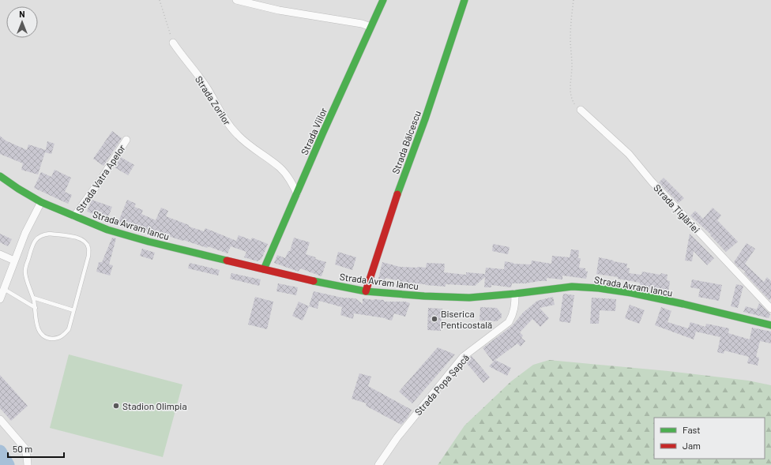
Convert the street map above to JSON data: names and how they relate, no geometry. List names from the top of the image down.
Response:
{
  "streets": {
    "main road": ["Strada Viilor", "Strada Bălcescu", "Strada Avram Iancu"],
    "street": [
      "Strada Zorilor",
      "Strada Vatra Apelor",
      "Strada Țiglăriei",
      "Strada Popa Șapcă"
    ]
  },
  "crossings": [
    ["Strada Zorilor", "Strada Viilor"],
    ["Strada Viilor", "Strada Avram Iancu"],
    ["Strada Bălcescu", "Strada Avram Iancu"],
    ["Strada Vatra Apelor", "Strada Avram Iancu"],
    ["Strada Avram Iancu", "Strada Popa Șapcă"]
  ],
  "places": ["Biserica Penticostală", "Stadion Olimpia"],
  "legend": ["Fast", "Jam"],
  "scale_bar": "50 m",
  "north": "top"
}
